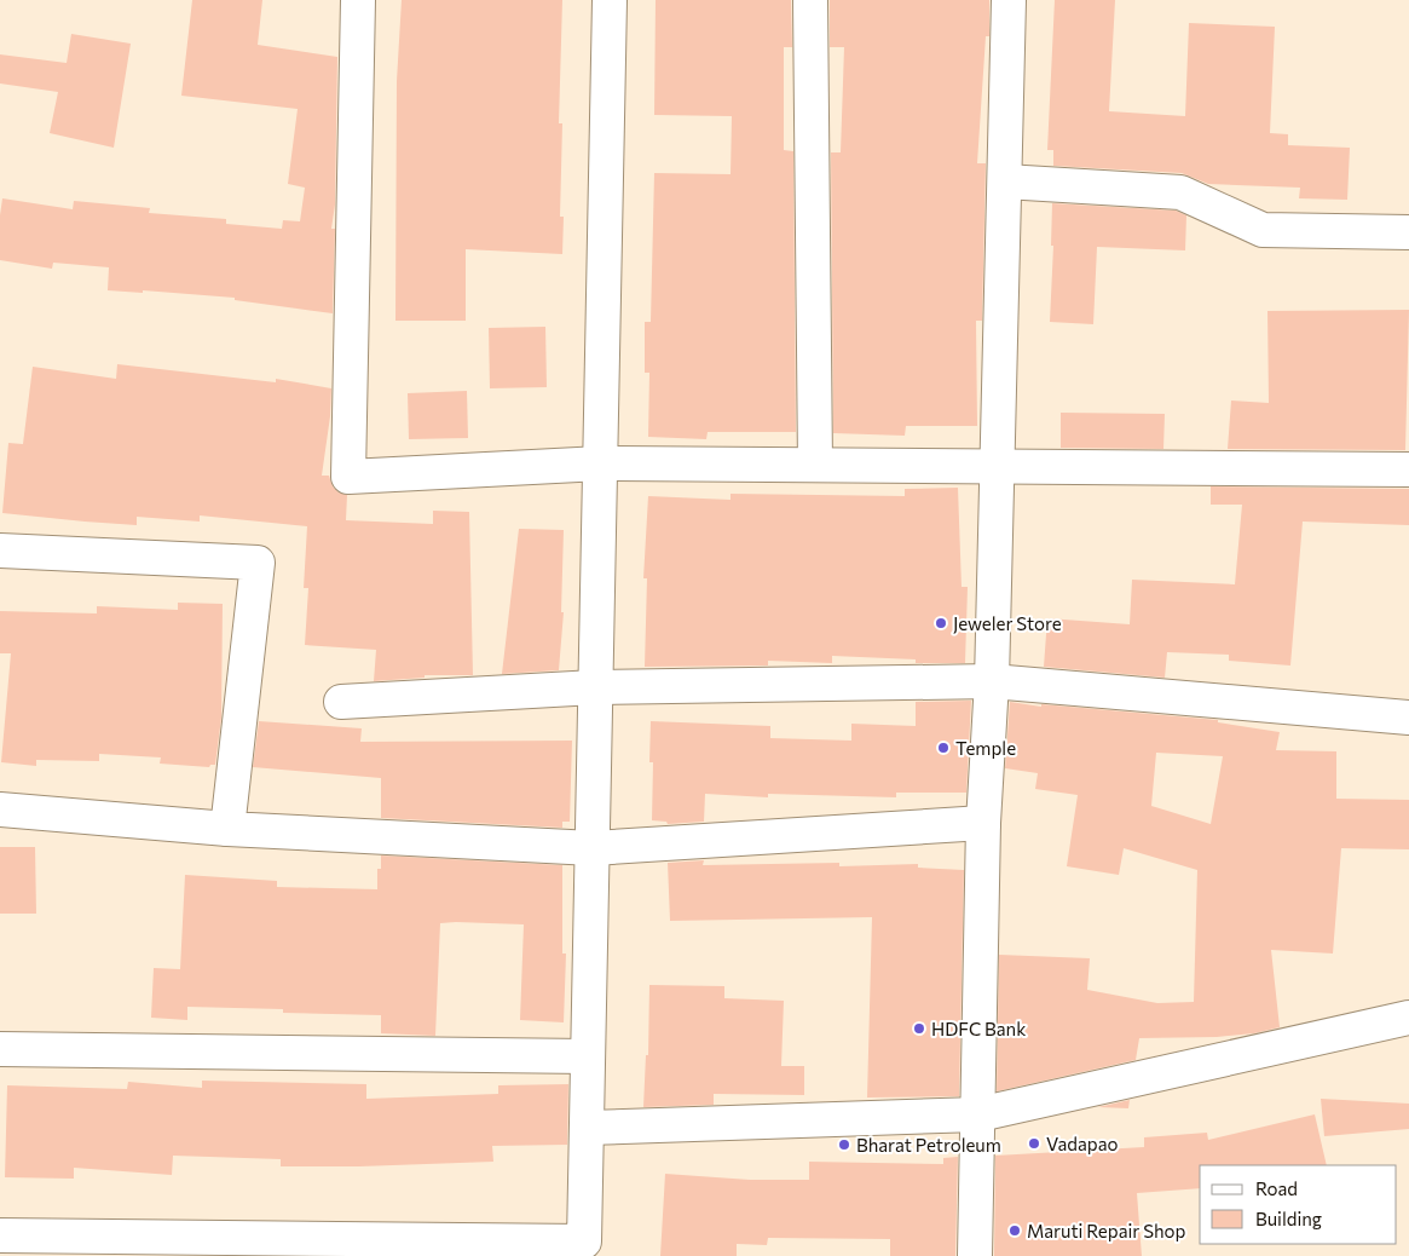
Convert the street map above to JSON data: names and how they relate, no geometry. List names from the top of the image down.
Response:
{
  "places": [
    "Jeweler Store",
    "Temple",
    "HDFC Bank",
    "Vadapao",
    "Bharat Petroleum",
    "Maruti Repair Shop"
  ],
  "legend": ["Road", "Building"]
}
